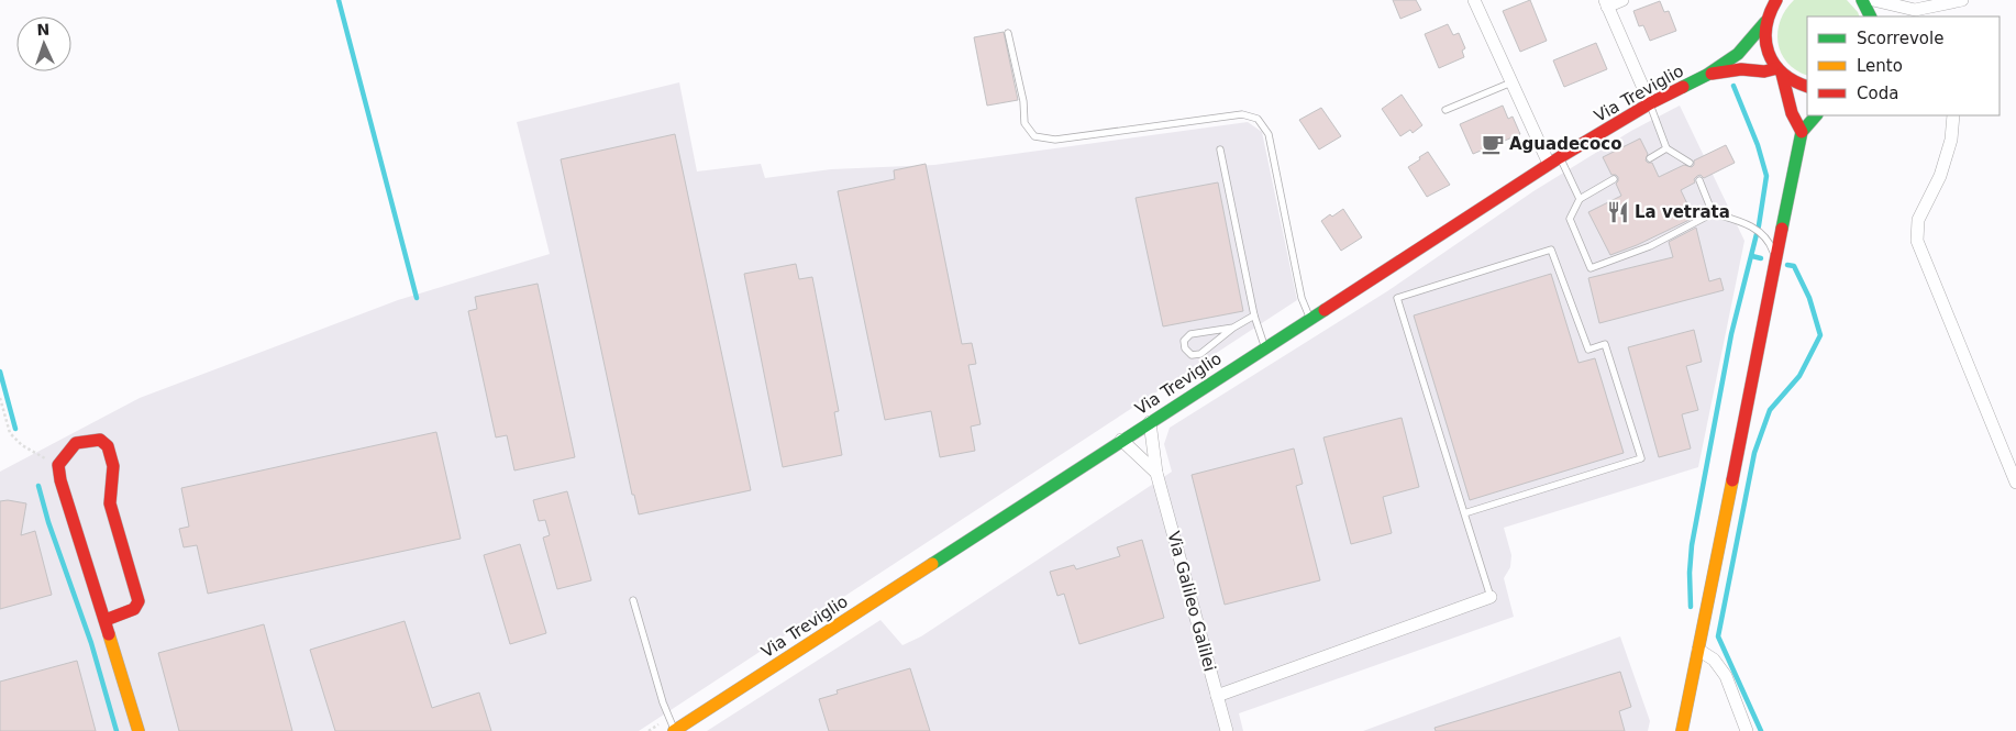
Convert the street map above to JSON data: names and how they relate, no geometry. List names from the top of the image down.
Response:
{
  "streets": {
    "street": ["Via Treviglio", "Via Galileo Galilei"]
  },
  "crossings": [
    ["Via Treviglio", "Via Galileo Galilei"]
  ],
  "places": {
    "cafe": ["Aguadecoco"],
    "restaurant": ["La vetrata"]
  },
  "legend": ["Scorrevole", "Lento", "Coda"],
  "north": "top"
}
